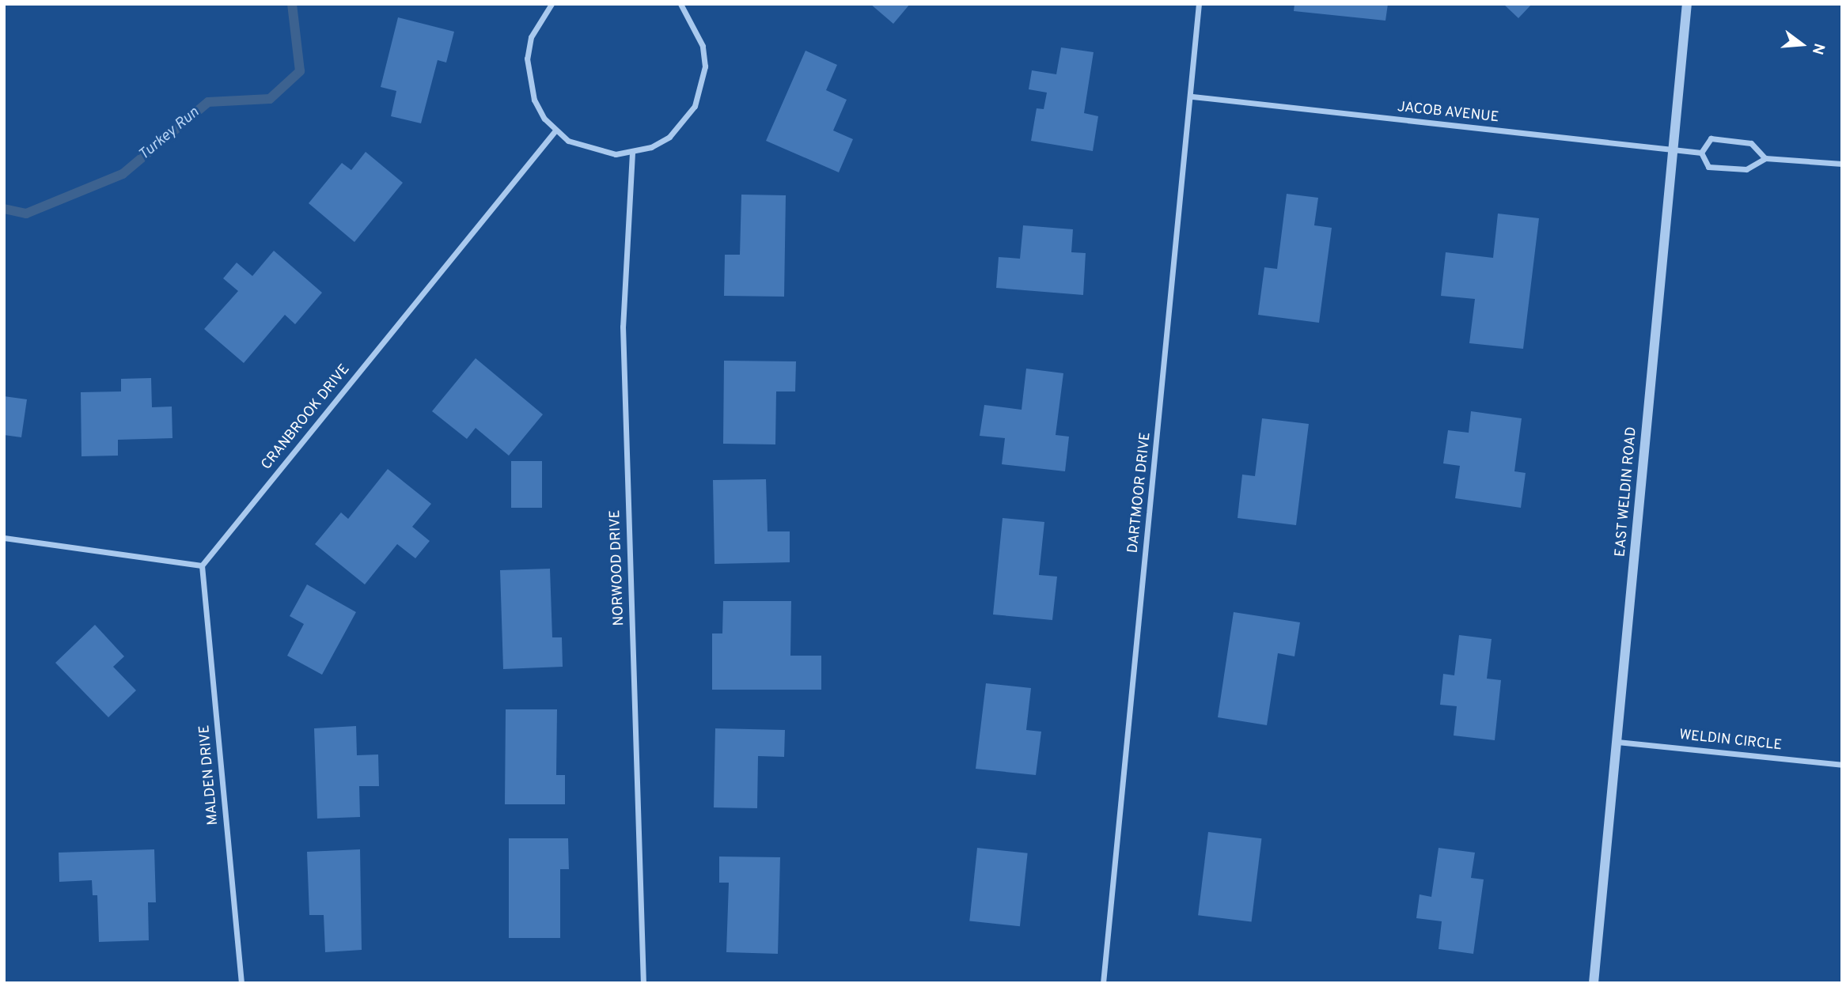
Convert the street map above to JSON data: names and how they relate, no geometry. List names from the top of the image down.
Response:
{
  "streets": {
    "street": [
      "JACOB AVENUE",
      "CRANBROOK DRIVE",
      "EAST WELDIN ROAD",
      "DARTMOOR DRIVE",
      "NORWOOD DRIVE",
      "WELDIN CIRCLE",
      "MALDEN DRIVE"
    ]
  },
  "crossings": [
    ["JACOB AVENUE", "EAST WELDIN ROAD"],
    ["JACOB AVENUE", "DARTMOOR DRIVE"],
    ["CRANBROOK DRIVE", "MALDEN DRIVE"],
    ["EAST WELDIN ROAD", "WELDIN CIRCLE"]
  ],
  "water": ["Turkey Run"],
  "north": "right"
}
